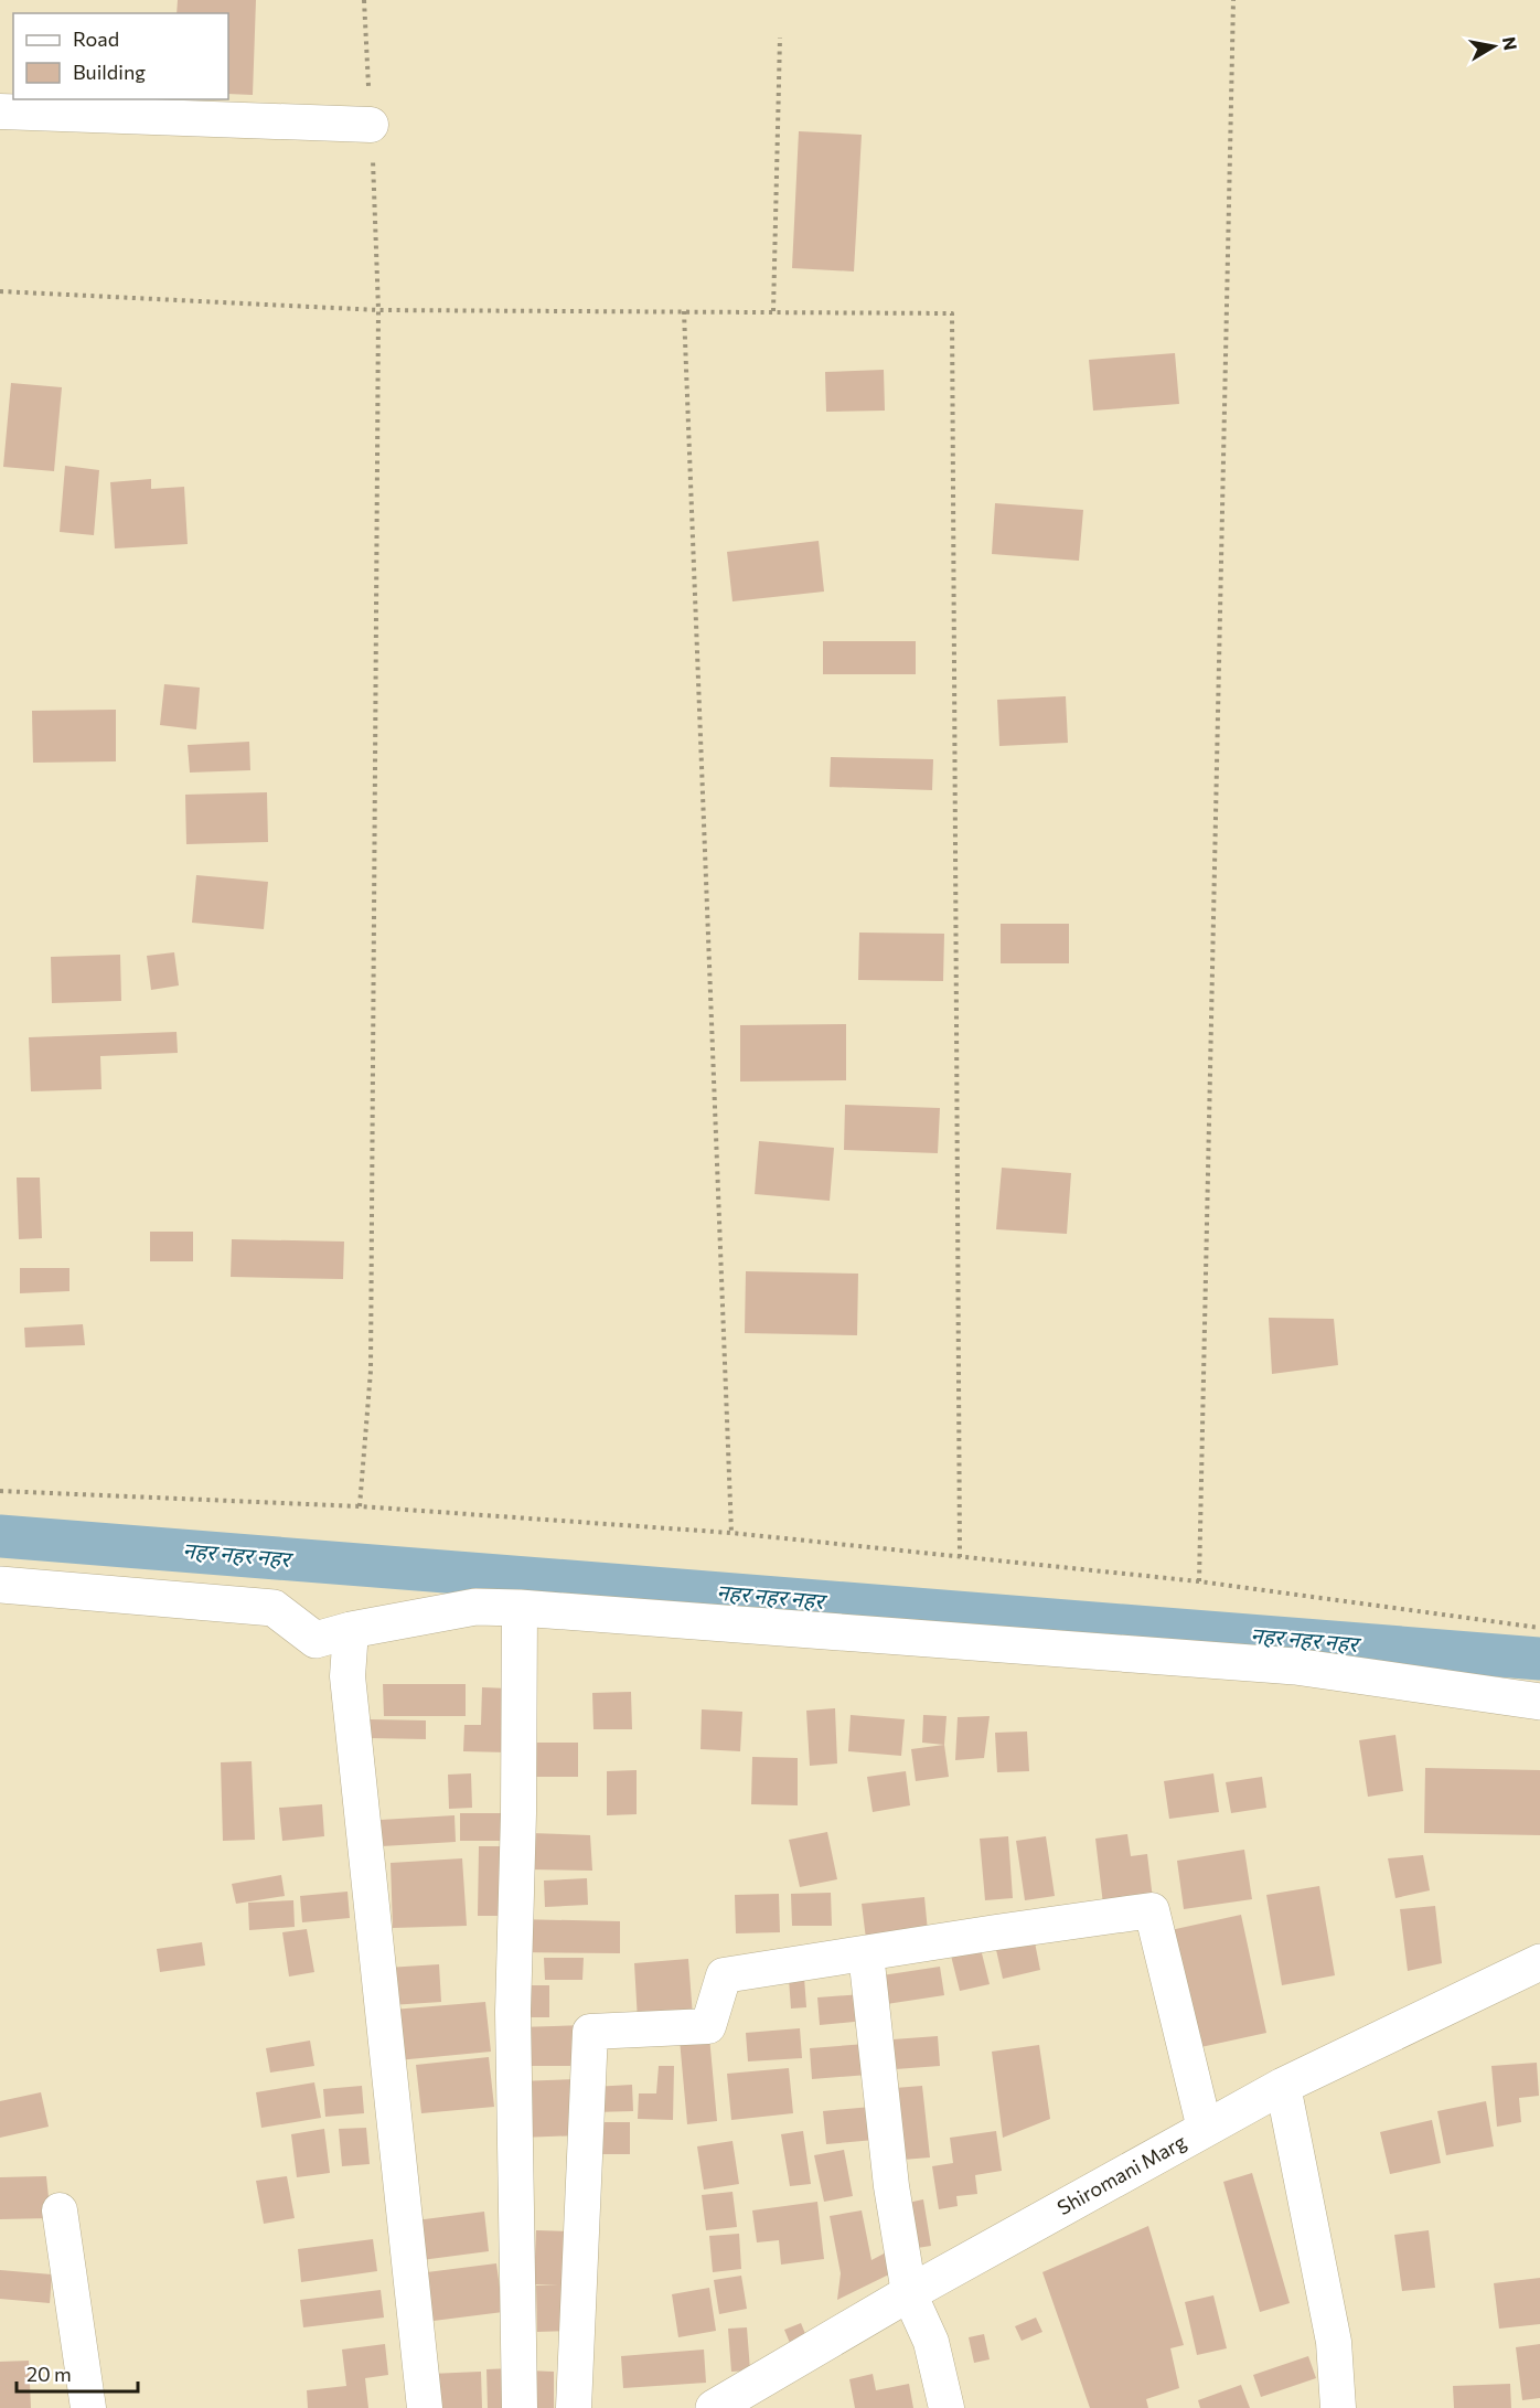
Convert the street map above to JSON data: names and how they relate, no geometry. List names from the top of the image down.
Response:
{
  "streets": {
    "main road": ["Shiromani Marg"]
  },
  "water": ["नहर नहर नहर"],
  "legend": ["Road", "Building"],
  "scale_bar": "20 m",
  "north": "right"
}
